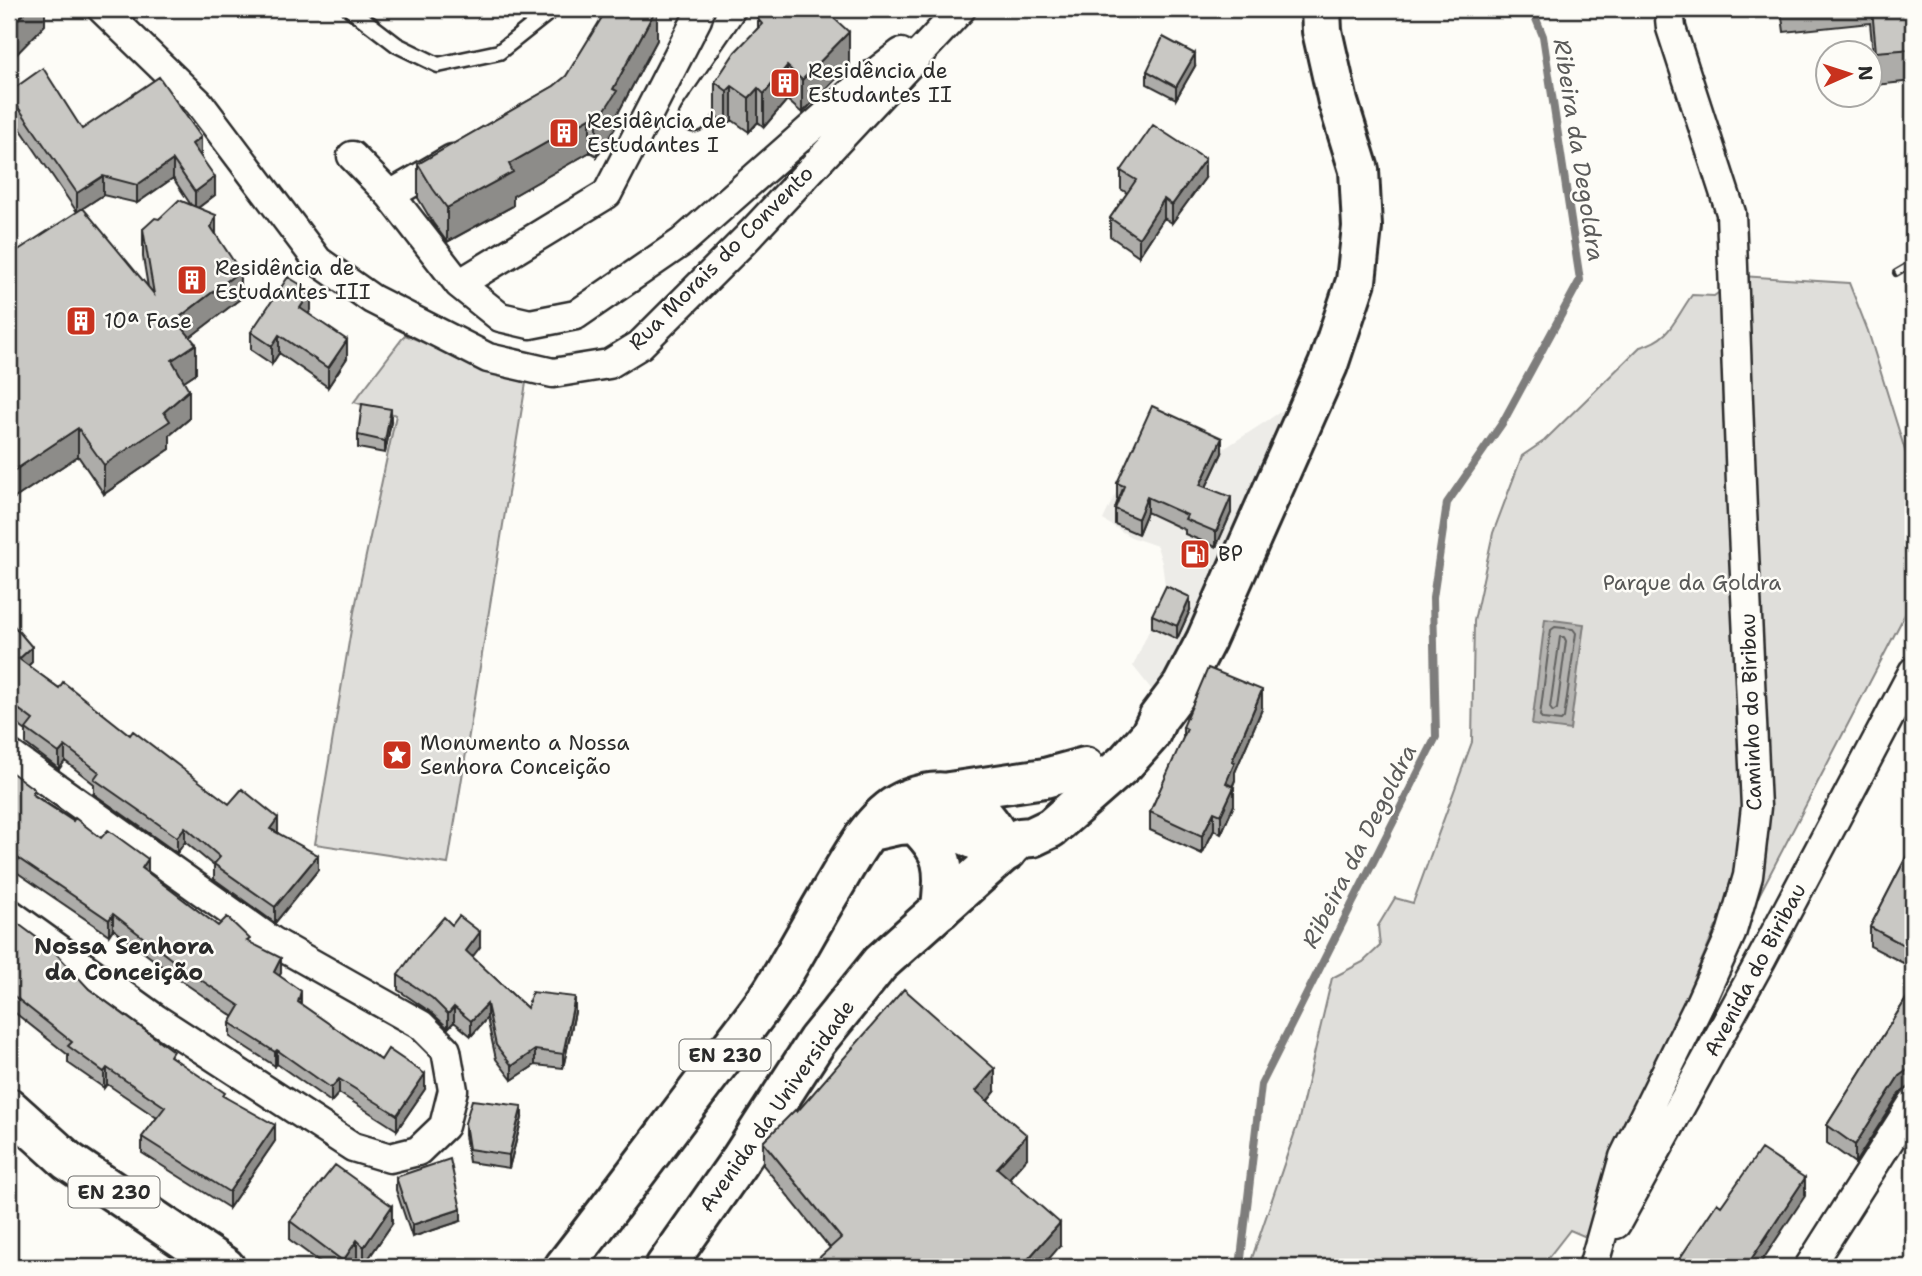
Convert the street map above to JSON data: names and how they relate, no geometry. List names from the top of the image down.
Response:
{
  "streets": {
    "main road": ["EN 230", "Avenida da Universidade"],
    "street": ["Rua Morais do Convento", "Caminho do Biribau", "Avenida do Biribau"]
  },
  "crossings": [
    ["Caminho do Biribau", "Avenida do Biribau"],
    ["EN 230", "Avenida da Universidade"]
  ],
  "districts": ["Nossa Senhora da Conceição"],
  "water": ["Ribeira da Degoldra"],
  "parks": ["Parque da Goldra"],
  "places": {
    "building": [
      "Residência de Estudantes II",
      "Residência de Estudantes I",
      "Residência de Estudantes III",
      "10ª Fase"
    ],
    "fuel station": ["BP"],
    "place": ["Monumento a Nossa Senhora Conceição"]
  },
  "north": "right"
}
